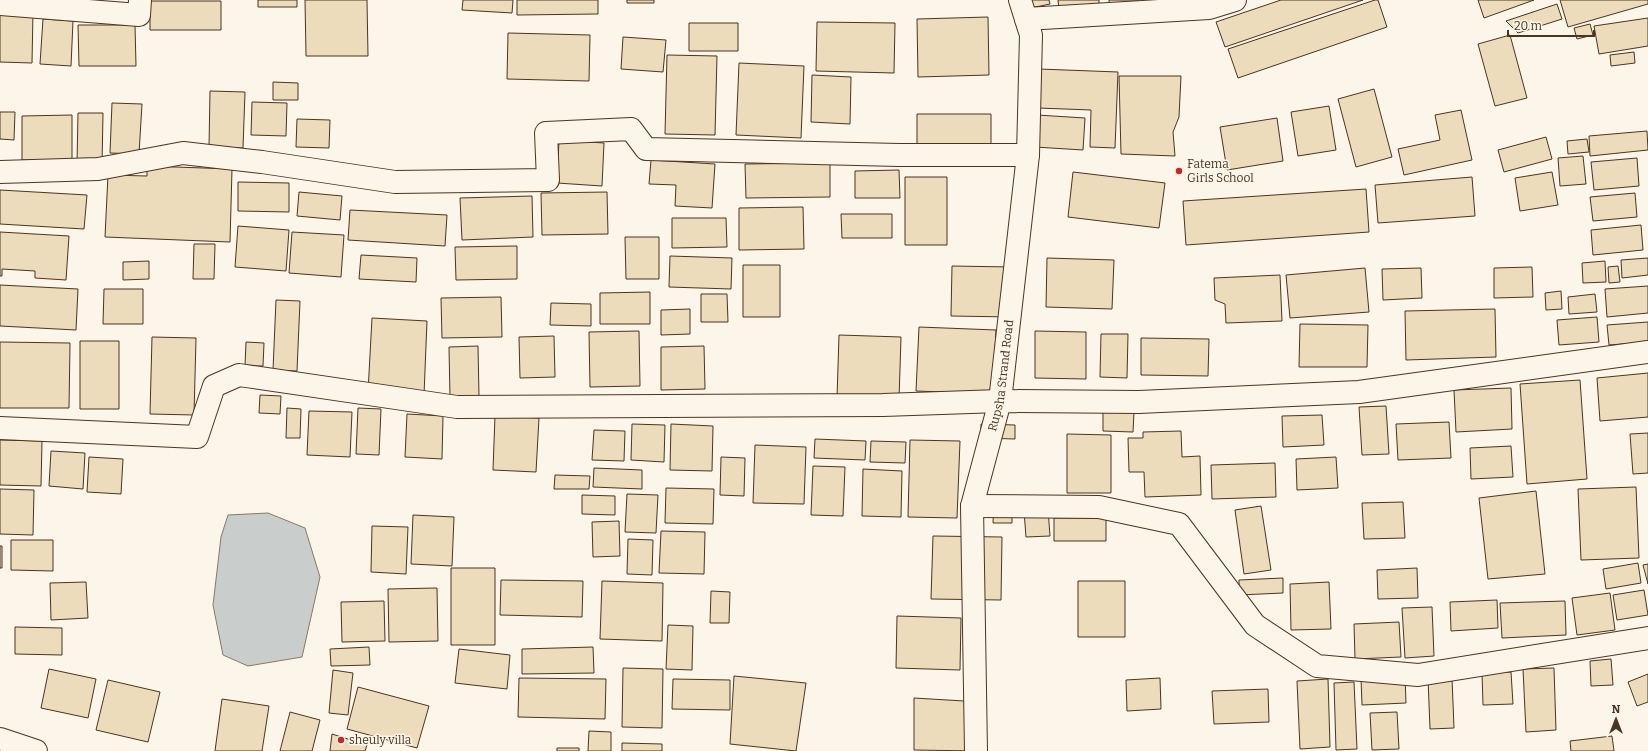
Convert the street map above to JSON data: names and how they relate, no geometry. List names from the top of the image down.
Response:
{
  "streets": {
    "street": ["Rupsha Strand Road"]
  },
  "places": ["Fatema Girls School", "sheuly villa"],
  "scale_bar": "20 m",
  "north": "top"
}
